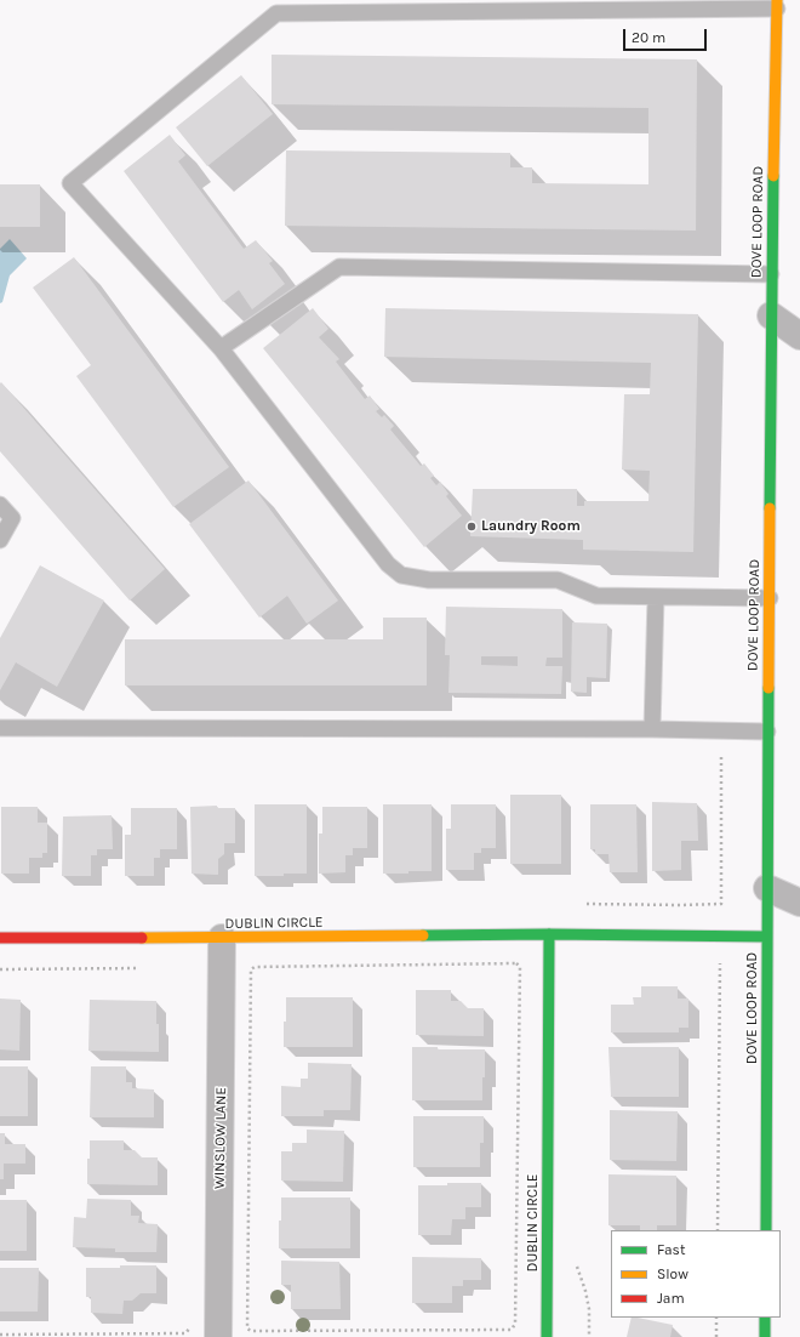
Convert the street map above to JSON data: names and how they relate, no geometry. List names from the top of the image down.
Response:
{
  "streets": {
    "street": ["DOVE LOOP ROAD", "DUBLIN CIRCLE", "WINSLOW LANE"]
  },
  "crossings": [
    ["DOVE LOOP ROAD", "DUBLIN CIRCLE"],
    ["DUBLIN CIRCLE", "WINSLOW LANE"]
  ],
  "places": ["Laundry Room"],
  "legend": ["Fast", "Slow", "Jam"],
  "scale_bar": "20 m"
}
